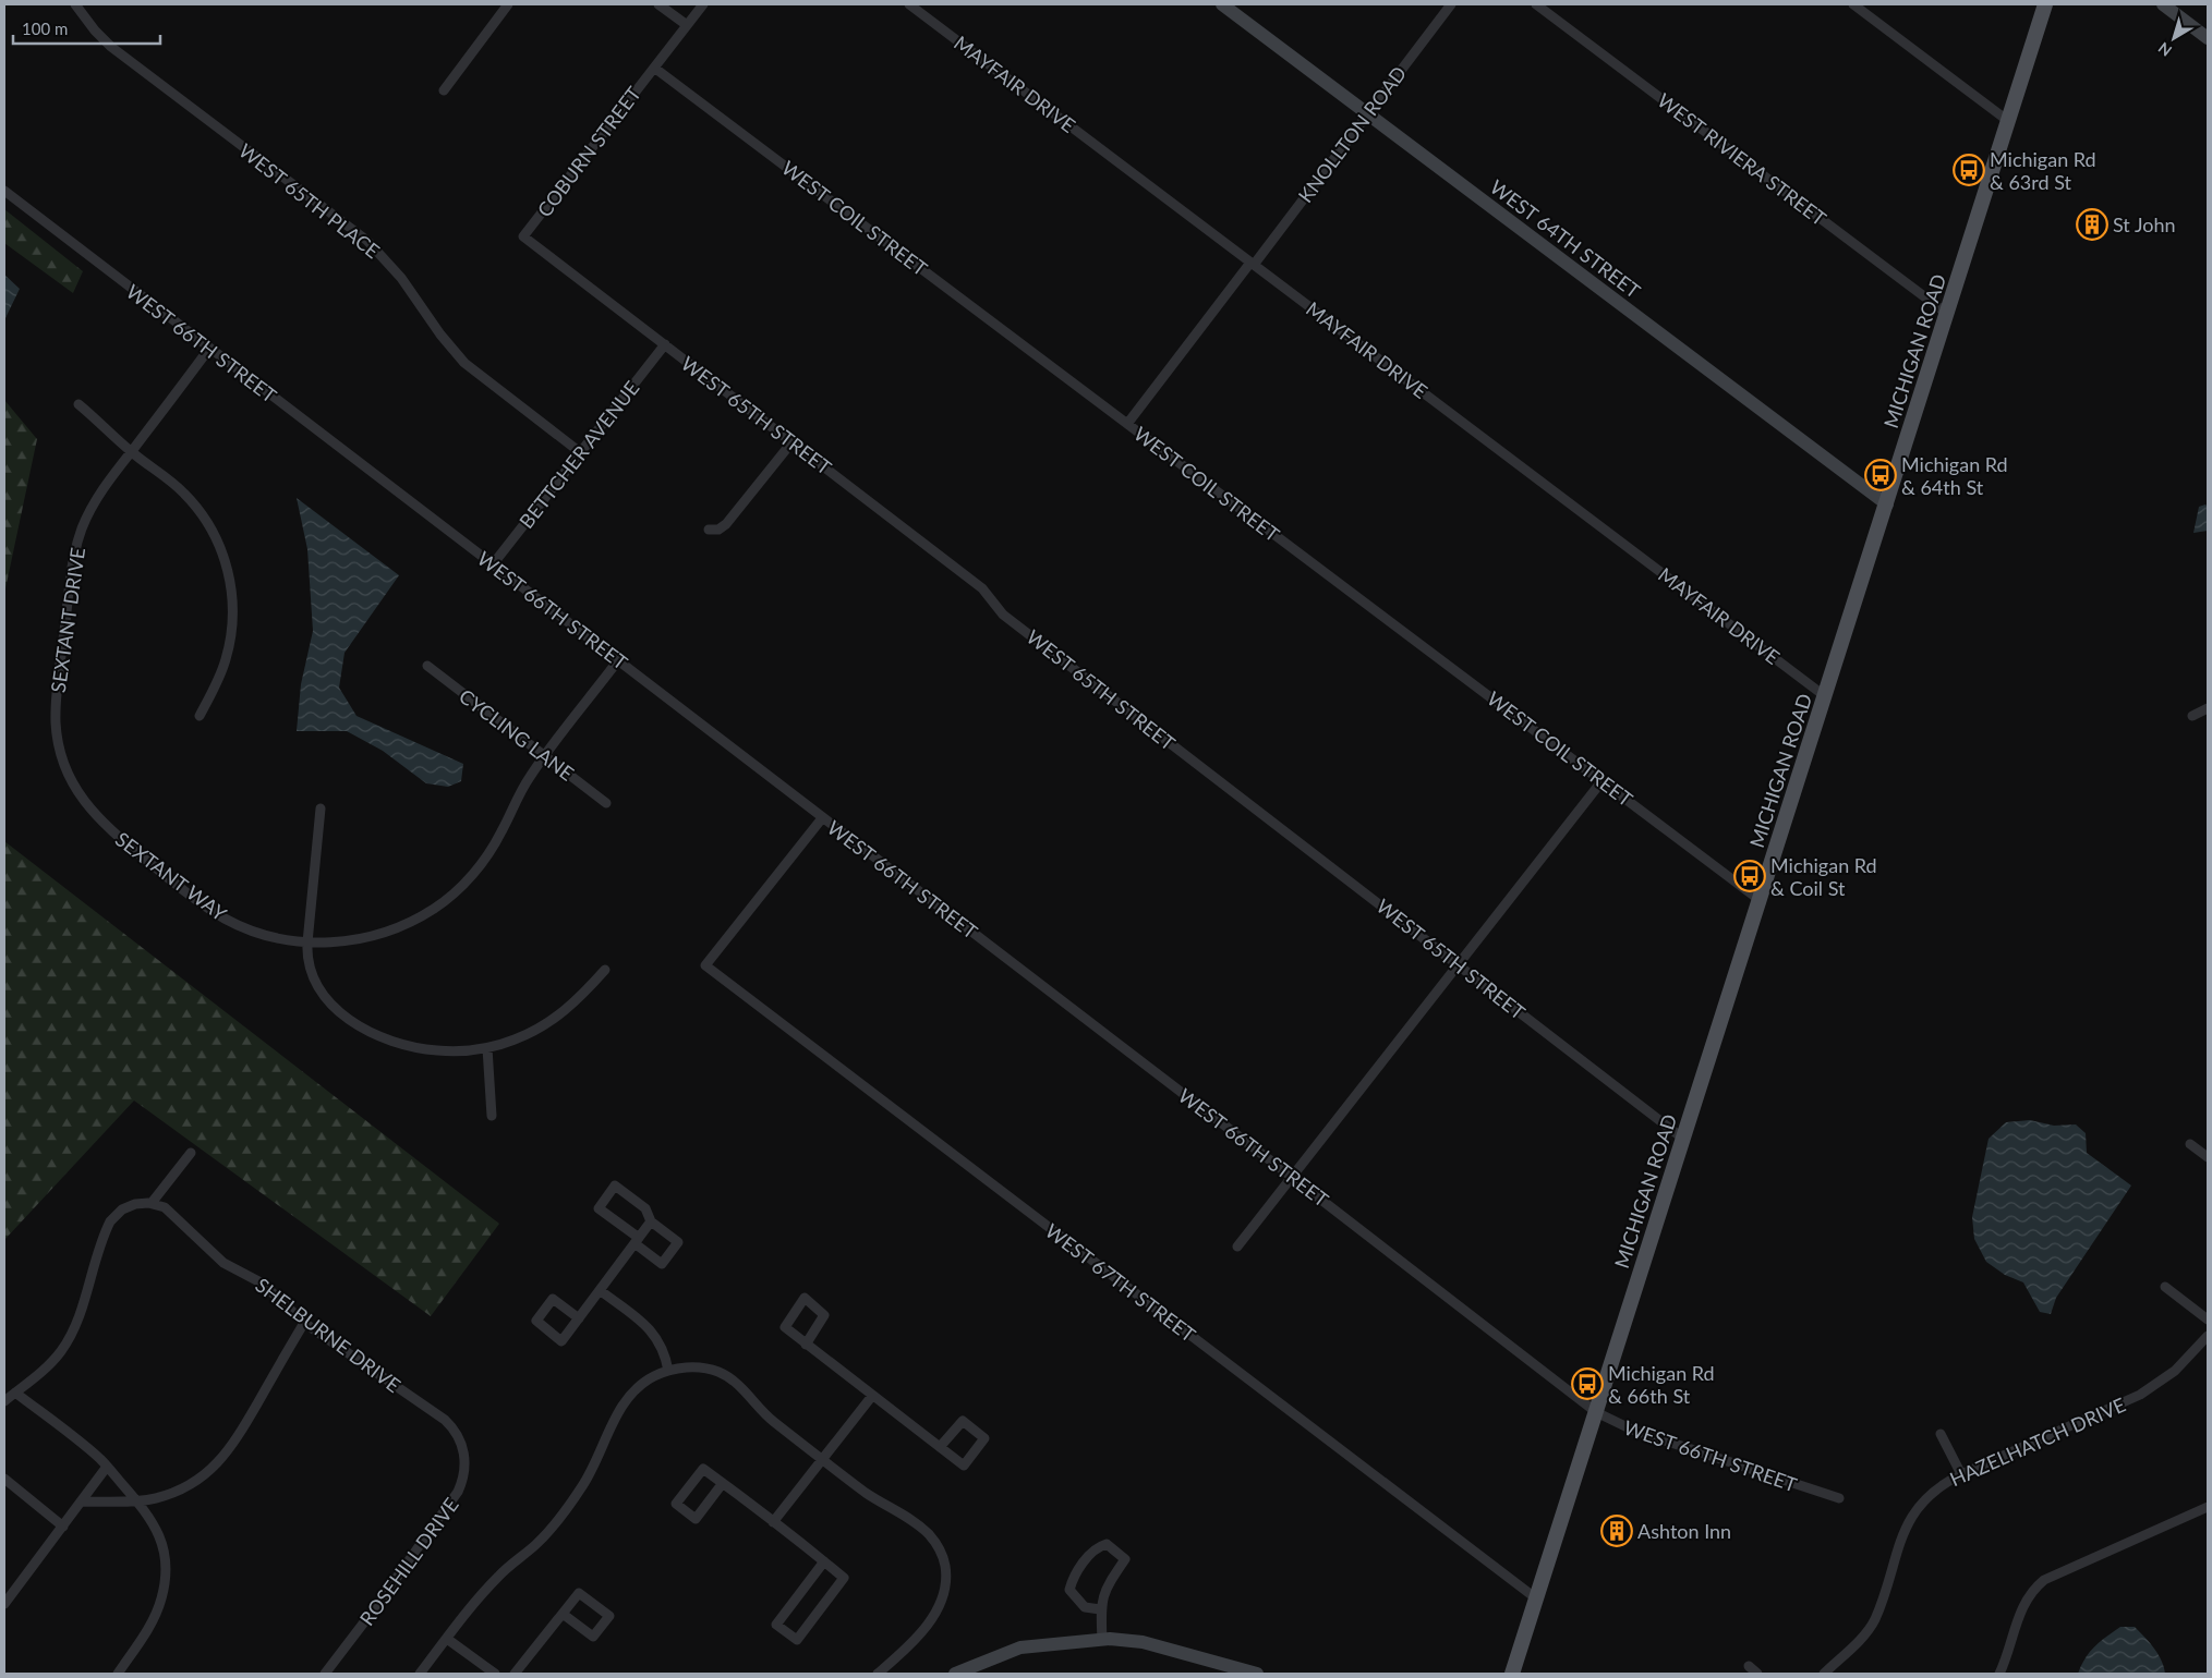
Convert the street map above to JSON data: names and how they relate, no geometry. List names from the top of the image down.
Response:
{
  "streets": {
    "main road": ["MICHIGAN ROAD"],
    "street": [
      "MAYFAIR DRIVE",
      "KNOLLTON ROAD",
      "COBURN STREET",
      "WEST RIVIERA STREET",
      "WEST 65TH PLACE",
      "WEST COIL STREET",
      "WEST 64TH STREET",
      "WEST 66TH STREET",
      "WEST 65TH STREET",
      "BETTCHER AVENUE",
      "SEXTANT DRIVE",
      "CYCLING LANE",
      "SEXTANT WAY",
      "WEST 67TH STREET",
      "SHELBURNE DRIVE",
      "HAZELHATCH DRIVE",
      "ROSEHILL DRIVE"
    ]
  },
  "crossings": [
    ["MAYFAIR DRIVE", "KNOLLTON ROAD"],
    ["MAYFAIR DRIVE", "MICHIGAN ROAD"],
    ["KNOLLTON ROAD", "WEST COIL STREET"],
    ["KNOLLTON ROAD", "WEST 64TH STREET"],
    ["COBURN STREET", "WEST COIL STREET"],
    ["COBURN STREET", "WEST 65TH STREET"],
    ["WEST RIVIERA STREET", "MICHIGAN ROAD"],
    ["WEST 65TH PLACE", "BETTCHER AVENUE"],
    ["WEST COIL STREET", "MICHIGAN ROAD"],
    ["WEST 64TH STREET", "MICHIGAN ROAD"],
    ["WEST 66TH STREET", "MICHIGAN ROAD"],
    ["WEST 66TH STREET", "BETTCHER AVENUE"],
    ["WEST 66TH STREET", "SEXTANT DRIVE"],
    ["WEST 66TH STREET", "SEXTANT WAY"],
    ["WEST 66TH STREET", "WEST 67TH STREET"],
    ["MICHIGAN ROAD", "WEST 65TH STREET"],
    ["MICHIGAN ROAD", "WEST 67TH STREET"],
    ["WEST 65TH STREET", "BETTCHER AVENUE"],
    ["SEXTANT DRIVE", "SEXTANT WAY"],
    ["CYCLING LANE", "SEXTANT WAY"],
    ["SHELBURNE DRIVE", "ROSEHILL DRIVE"]
  ],
  "places": {
    "bus stop": [
      "Michigan Rd & 63rd St",
      "Michigan Rd & 64th St",
      "Michigan Rd & Coil St",
      "Michigan Rd & 66th St"
    ],
    "building": ["St John", "Ashton Inn"]
  },
  "scale_bar": "100 m",
  "north": "bottom left"
}
